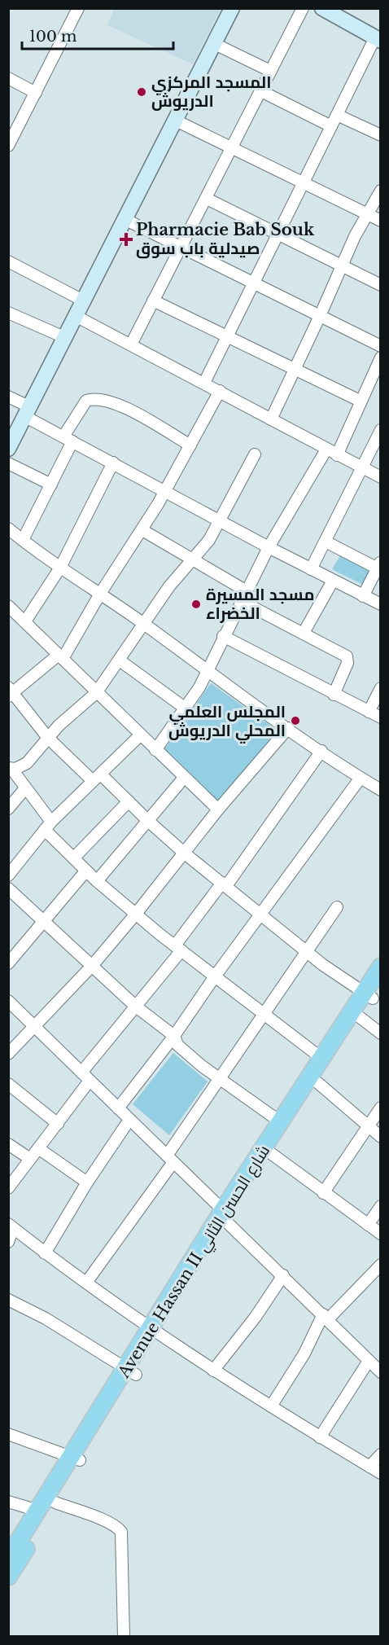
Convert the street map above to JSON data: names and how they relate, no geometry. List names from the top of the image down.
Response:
{
  "streets": {
    "main road": ["Avenue Hassan II شارع الحسن الثاني"]
  },
  "places": {
    "other": ["المسجد المركزي الدريوش", "مسجد المسيرة الخضراء", "المجلس العلمي المحلي الدريوش"],
    "health": ["Pharmacie Bab Souk صيدلية باب سوق"]
  },
  "scale_bar": "100 m"
}
